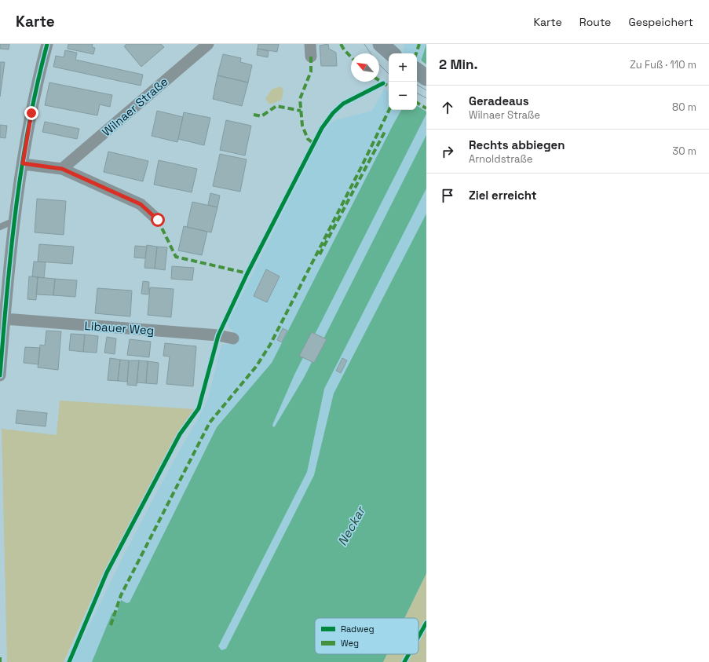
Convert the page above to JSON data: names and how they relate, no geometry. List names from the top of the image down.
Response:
{
  "streets": {
    "street": ["Wilnaer Straße", "Libauer Weg"]
  },
  "water": ["Neckar"],
  "legend": ["Radweg", "Weg"],
  "north": "top left",
  "page": {
    "header": "Karte",
    "nav": ["Karte", "Route", "Gespeichert"],
    "heading": ["2 Min.", "Zu Fuß · 110 m"],
    "map_buttons": ["+", "−"],
    "list": [
      ["Geradeaus", "Wilnaer Straße", "80 m"],
      ["Rechts abbiegen", "Arnoldstraße", "30 m"],
      "Ziel erreicht"
    ]
  }
}
